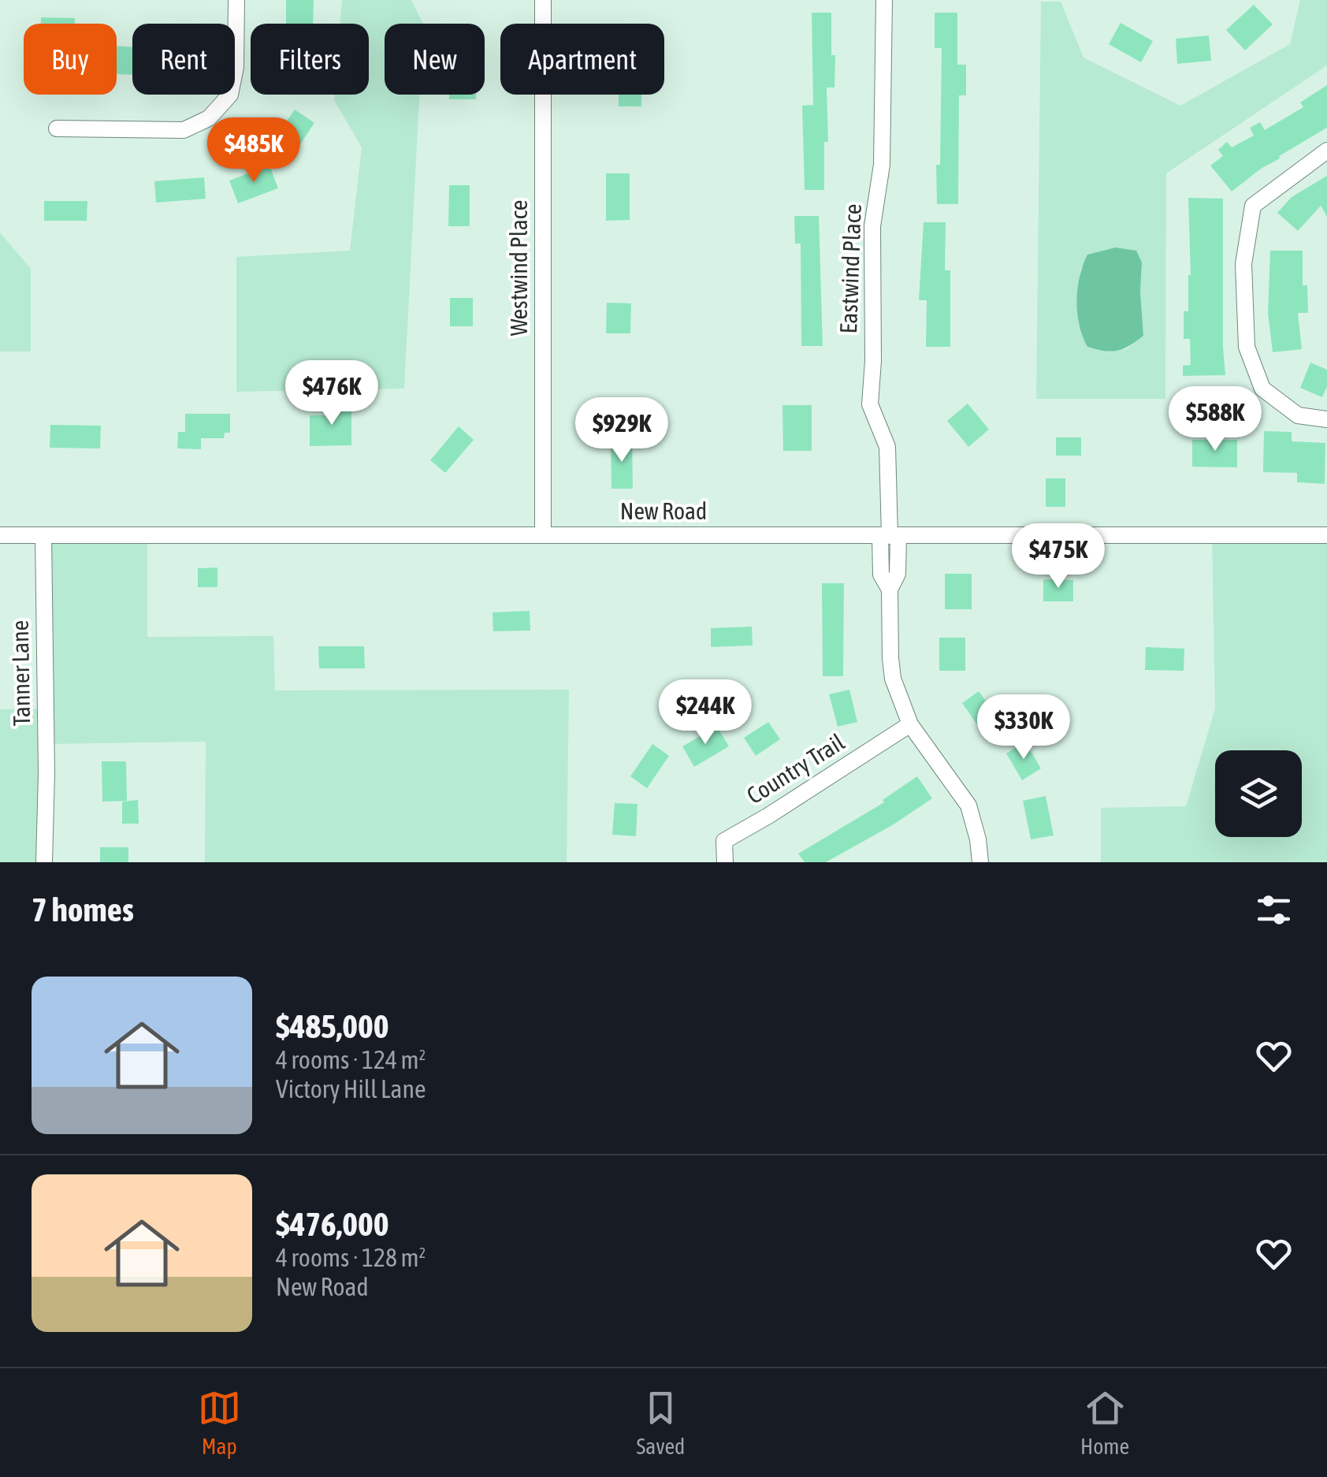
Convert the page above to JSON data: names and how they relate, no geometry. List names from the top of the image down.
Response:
{
  "streets": {
    "street": [
      "Westwind Place",
      "Eastwind Place",
      "New Road",
      "Tanner Lane",
      "Country Trail"
    ]
  },
  "crossings": [
    ["Westwind Place", "New Road"],
    ["Eastwind Place", "New Road"],
    ["Eastwind Place", "Country Trail"],
    ["New Road", "Tanner Lane"]
  ],
  "page": {
    "chip": [
      "Buy",
      "Rent",
      "Filters",
      "New",
      "Apartment"
    ],
    "price": [
      "$485K",
      "$476K",
      "$588K",
      "$929K",
      "$475K",
      "$244K",
      "$330K"
    ],
    "heading": "7 homes",
    "list": [
      {
        "name": "$485,000",
        "note": "4 rooms · 124 m² · Victory Hill Lane"
      },
      {
        "name": "$476,000",
        "note": "4 rooms · 128 m² · New Road"
      }
    ],
    "tabs": ["Map", "Saved", "Home"]
  }
}
